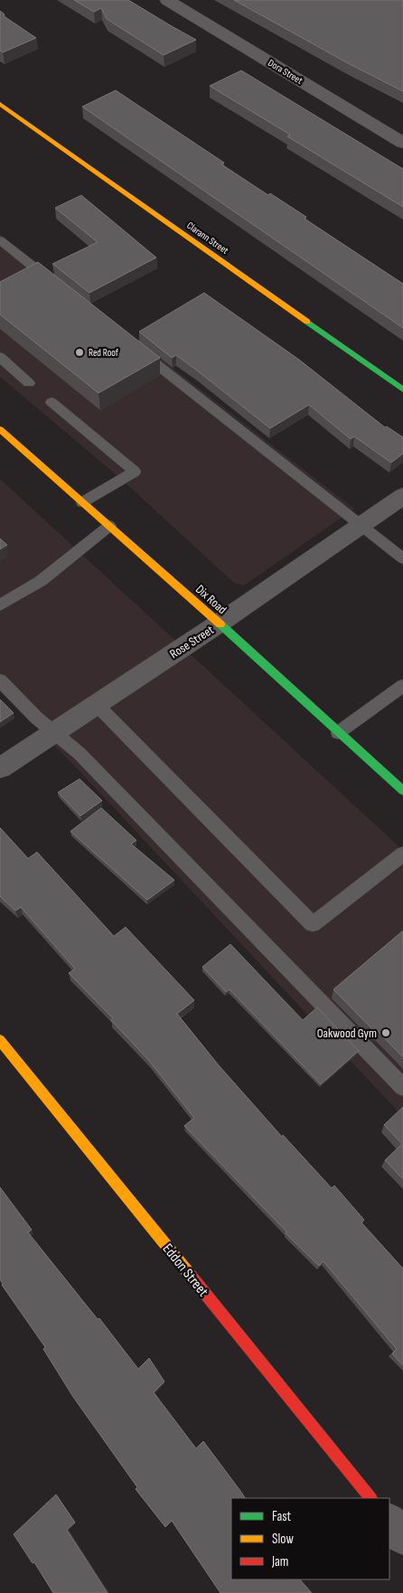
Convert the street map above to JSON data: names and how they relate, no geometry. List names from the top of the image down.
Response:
{
  "streets": {
    "street": [
      "Dora Street",
      "Clarann Street",
      "Dix Road",
      "Rose Street",
      "Eddon Street"
    ]
  },
  "crossings": [
    ["Dix Road", "Rose Street"]
  ],
  "places": ["Red Roof", "Oakwood Gym"],
  "legend": ["Fast", "Slow", "Jam"]
}
